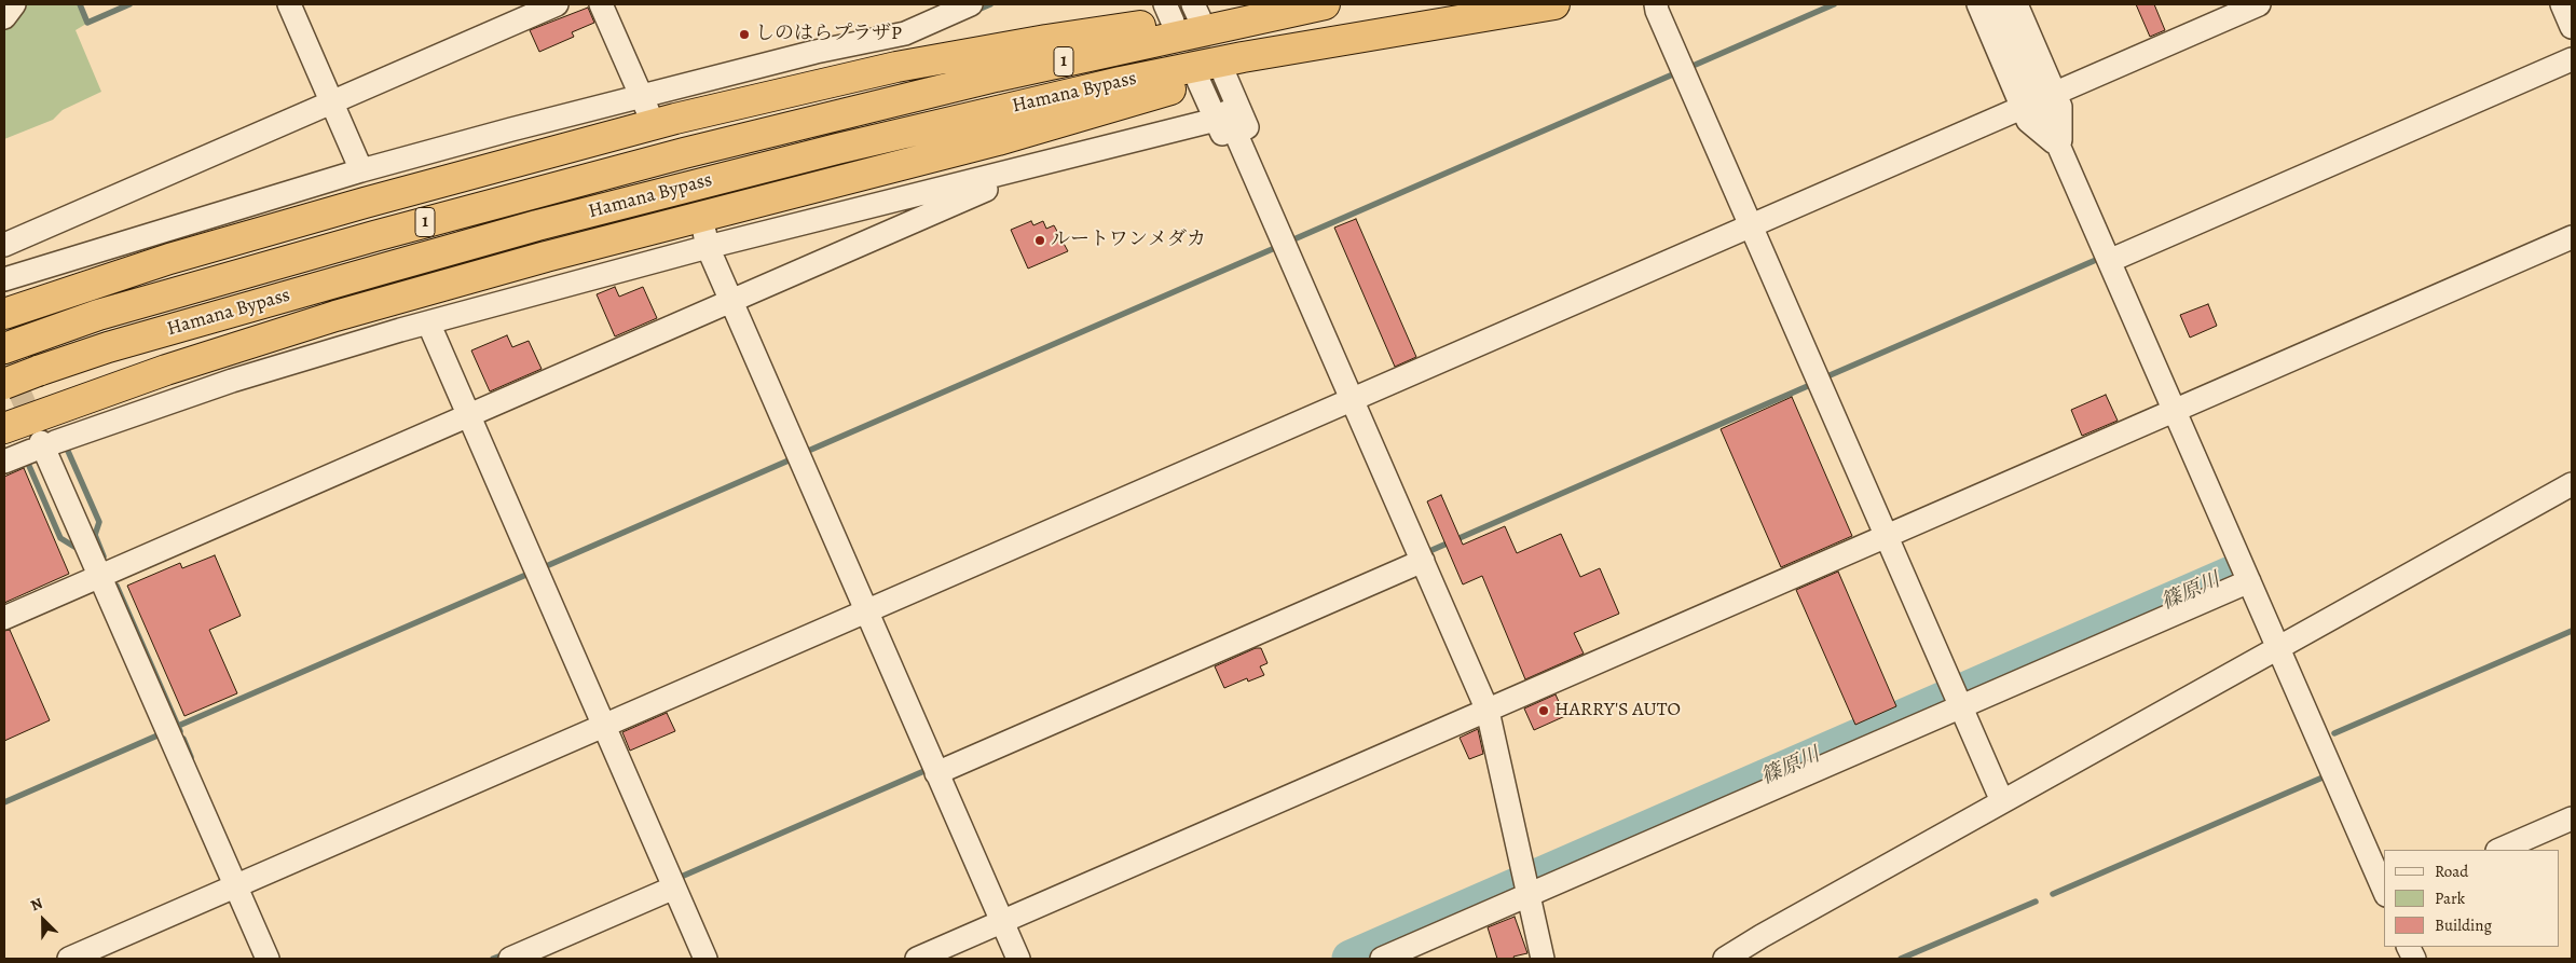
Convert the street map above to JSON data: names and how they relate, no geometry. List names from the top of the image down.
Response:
{
  "streets": {
    "highway": ["1", "Hamana Bypass"]
  },
  "crossings": [
    ["1", "Hamana Bypass"]
  ],
  "water": ["篠原川"],
  "places": ["しのはらプラザP", "ルートワンメダカ", "HARRY'S AUTO"],
  "legend": ["Road", "Park", "Building"],
  "north": "top left"
}
